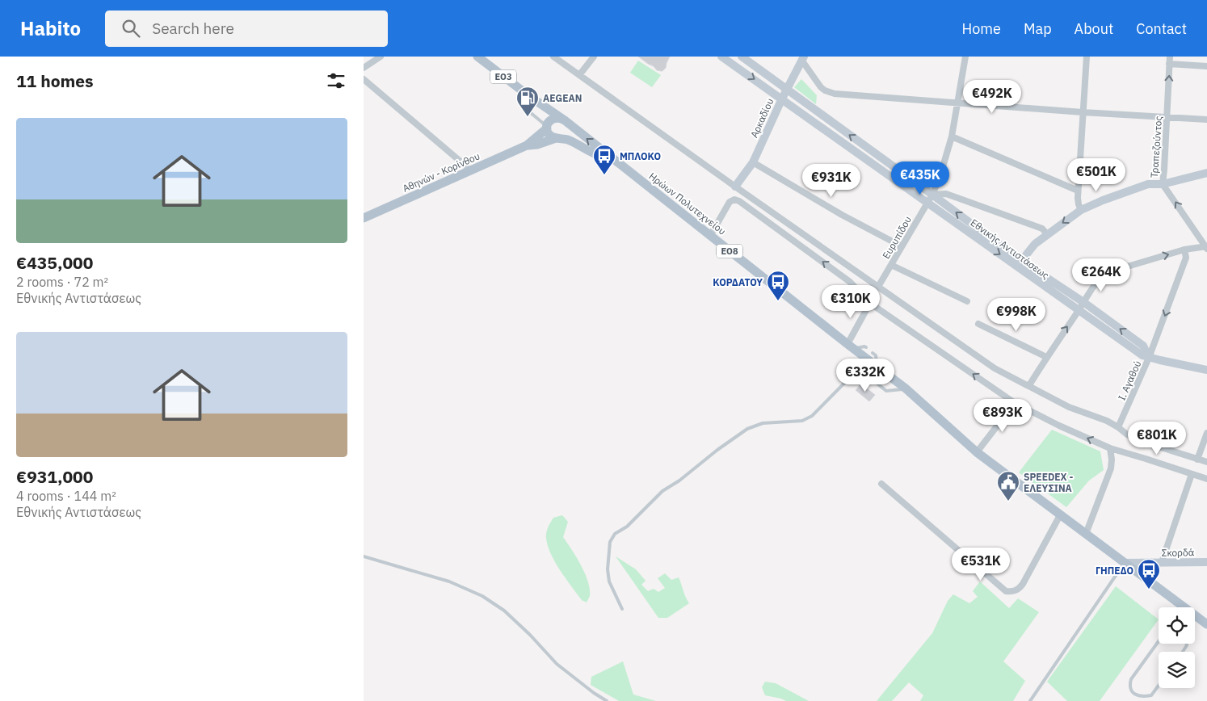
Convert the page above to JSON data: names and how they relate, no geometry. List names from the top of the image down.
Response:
{
  "streets": {
    "main road": [
      "ΕΟ3",
      "Αθηνών - Κορίνθου",
      "Ηρώων Πολυτεχνείου",
      "ΕΟ8"
    ],
    "street": [
      "Αρκαδίου",
      "Τραπεζούντος",
      "Ευρυπίδου",
      "Εθνικής Αντιστάσεως",
      "Ι. Αγαθού",
      "Σκορδά"
    ]
  },
  "crossings": [
    ["Αρκαδίου", "Εθνικής Αντιστάσεως"],
    ["Αθηνών - Κορίνθου", "Ηρώων Πολυτεχνείου"],
    ["Ηρώων Πολυτεχνείου", "Σκορδά"],
    ["Ευρυπίδου", "Εθνικής Αντιστάσεως"],
    ["Εθνικής Αντιστάσεως", "Ι. Αγαθού"]
  ],
  "one_way": ["Τραπεζούντος", "Ι. Αγαθού"],
  "places": {
    "fuel station": ["AEGEAN"],
    "bus stop": ["ΜΠΛΟΚΟ", "ΚΟΡΔΑΤΟΥ", "ΓΗΠΕΔΟ"],
    "public building": ["SPEEDEX - ΕΛΕΥΣΙΝΑ"]
  },
  "page": {
    "header": "Habito",
    "search": "Search here",
    "nav": [
      "Home",
      "Map",
      "About",
      "Contact"
    ],
    "heading": "11 homes",
    "price": [
      "€492K",
      "€501K",
      "€435K",
      "€931K",
      "€264K",
      "€310K",
      "€998K",
      "€332K",
      "€893K",
      "€801K",
      "€531K"
    ],
    "list": [
      {
        "name": "€435,000",
        "note": "2 rooms · 72 m² · Εθνικής Αντιστάσεως"
      },
      {
        "name": "€931,000",
        "note": "4 rooms · 144 m² · Εθνικής Αντιστάσεως"
      }
    ]
  }
}
